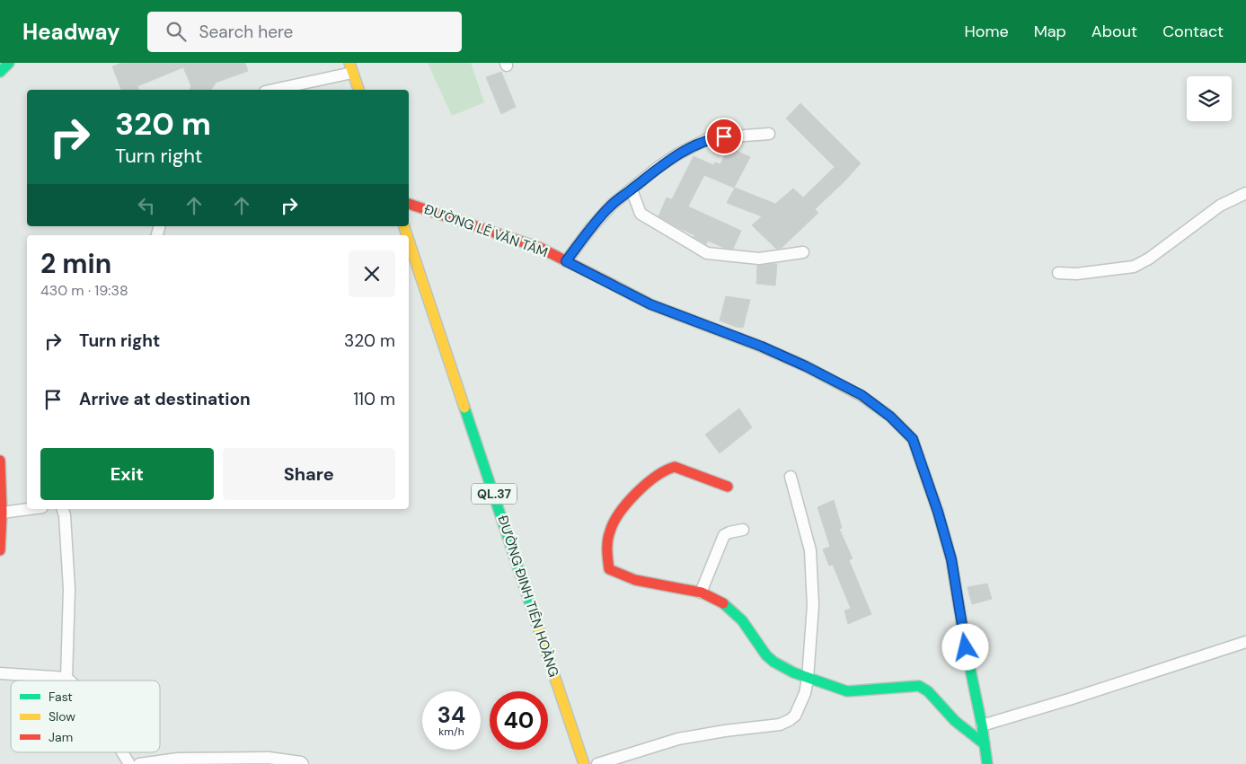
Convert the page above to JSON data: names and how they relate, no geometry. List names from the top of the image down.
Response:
{
  "streets": {
    "street": ["ĐƯỜNG LÊ VĂN TÁM", "QL.37", "ĐƯỜNG ĐINH TIÊN HOÀNG"]
  },
  "legend": ["Fast", "Slow", "Jam"],
  "page": {
    "header": "Headway",
    "search": "Search here",
    "nav": [
      "Home",
      "Map",
      "About",
      "Contact"
    ],
    "turn": ["320 m", "Turn right"],
    "heading": ["2 min", "430 m · 19:38"],
    "list": [
      {
        "name": "Turn right",
        "value": "320 m"
      },
      {
        "name": "Arrive at destination",
        "value": "110 m"
      }
    ],
    "buttons": ["Exit", "Share"],
    "speed": "34 km/h",
    "limit": "40"
  }
}
